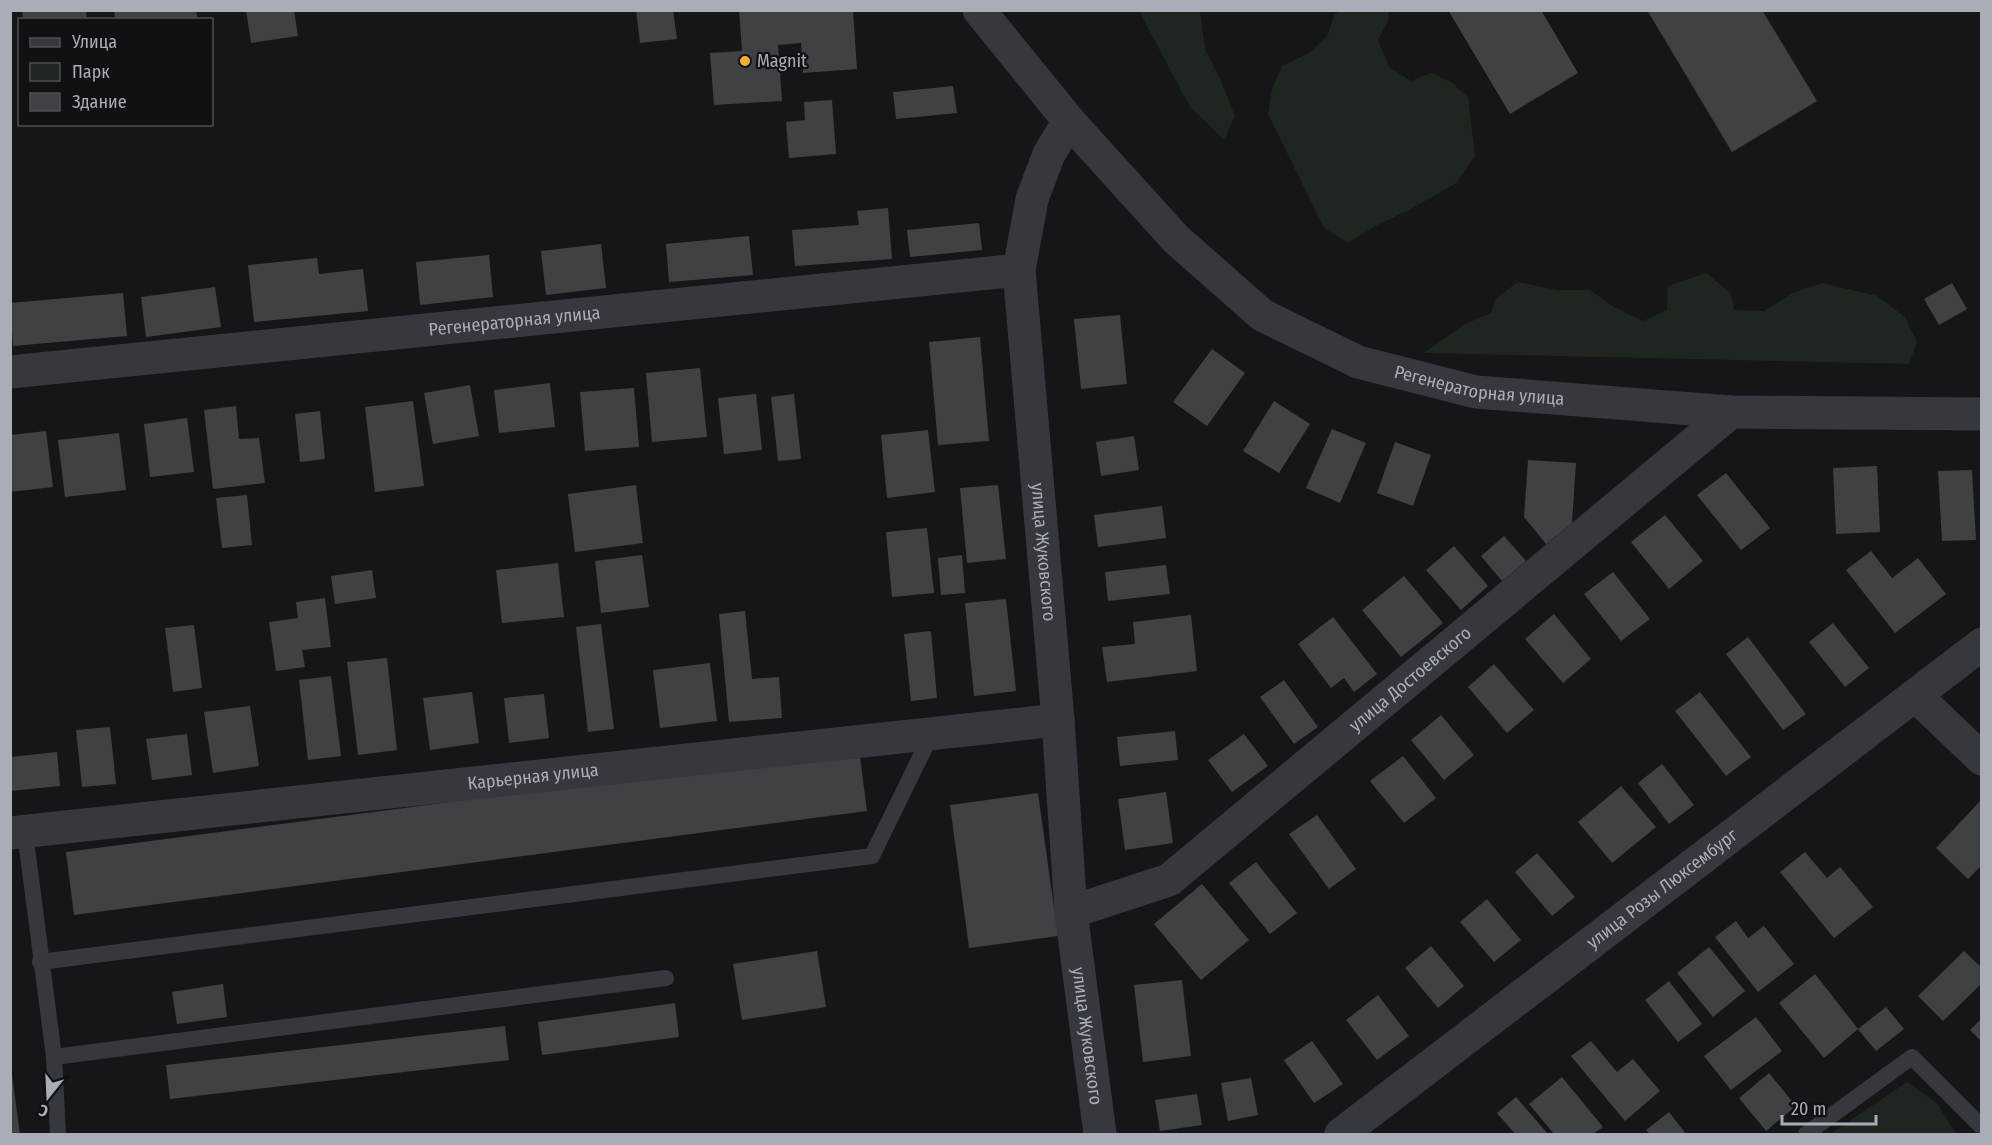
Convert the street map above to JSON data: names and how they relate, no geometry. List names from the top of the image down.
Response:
{
  "streets": {
    "street": [
      "Регенераторная улица",
      "улица Жуковского",
      "улица Достоевского",
      "Карьерная улица",
      "улица Розы Люксембург"
    ]
  },
  "crossings": [
    ["Регенераторная улица", "улица Жуковского"],
    ["Регенераторная улица", "улица Достоевского"],
    ["улица Жуковского", "улица Достоевского"],
    ["улица Жуковского", "Карьерная улица"]
  ],
  "places": ["Magnit"],
  "legend": ["Улица", "Парк", "Здание"],
  "scale_bar": "20 m",
  "north": "bottom"
}
